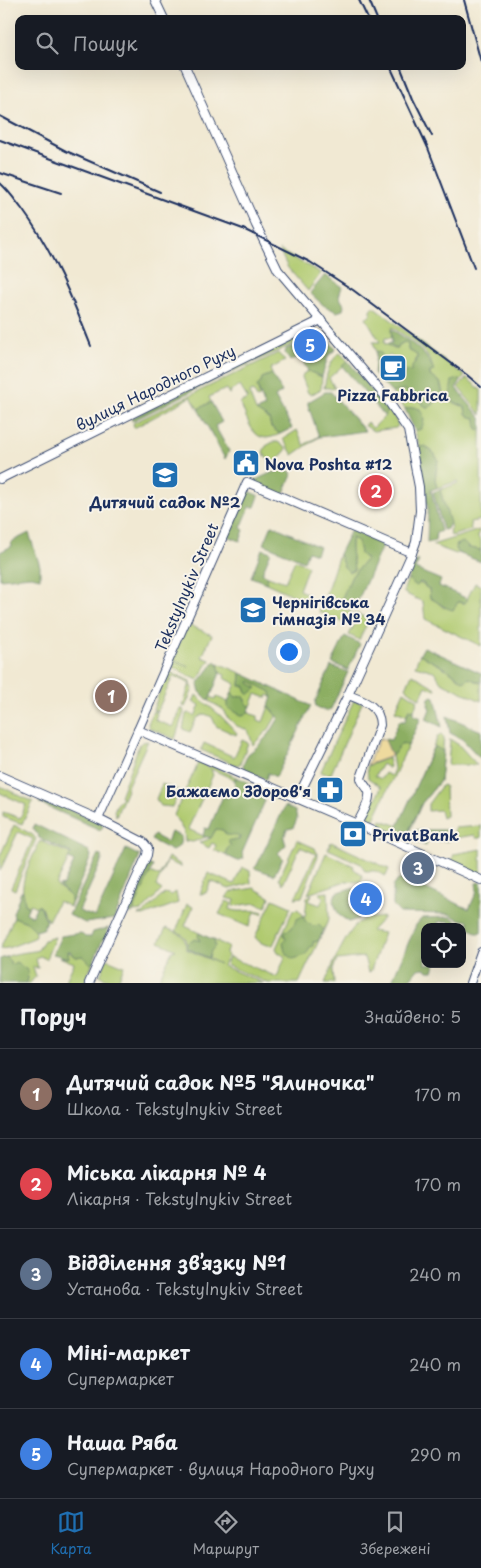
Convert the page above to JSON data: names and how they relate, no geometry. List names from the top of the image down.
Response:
{
  "streets": {
    "street": ["вулиця Народного Руху", "Tekstylnykiv Street"]
  },
  "places": {
    "cafe": ["Pizza Fabbrica"],
    "public building": ["Nova Poshta #12"],
    "school or university": ["Дитячий садок №2", "Чернігівська гімназія № 34"],
    "pharmacy": ["Бажаємо Здоров'я"],
    "bank": ["PrivatBank"]
  },
  "page": {
    "search": "Пошук",
    "pins": [
      "5",
      "2",
      "1",
      "3",
      "4"
    ],
    "heading": ["Поруч", "Знайдено: 5"],
    "list": [
      {
        "mark": "1",
        "name": "Дитячий садок №5 \"Ялиночка\"",
        "note": "Школа · Tekstylnykiv Street",
        "value": "170 m"
      },
      {
        "mark": "2",
        "name": "Міська лікарня № 4",
        "note": "Лікарня · Tekstylnykiv Street",
        "value": "170 m"
      },
      {
        "mark": "3",
        "name": "Відділення зв’язку №1",
        "note": "Установа · Tekstylnykiv Street",
        "value": "240 m"
      },
      {
        "mark": "4",
        "name": "Міні-маркет",
        "note": "Супермаркет",
        "value": "240 m"
      },
      {
        "mark": "5",
        "name": "Наша Ряба",
        "note": "Супермаркет · вулиця Народного Руху",
        "value": "290 m"
      }
    ],
    "nav": ["Карта", "Маршрут", "Збережені"]
  }
}
